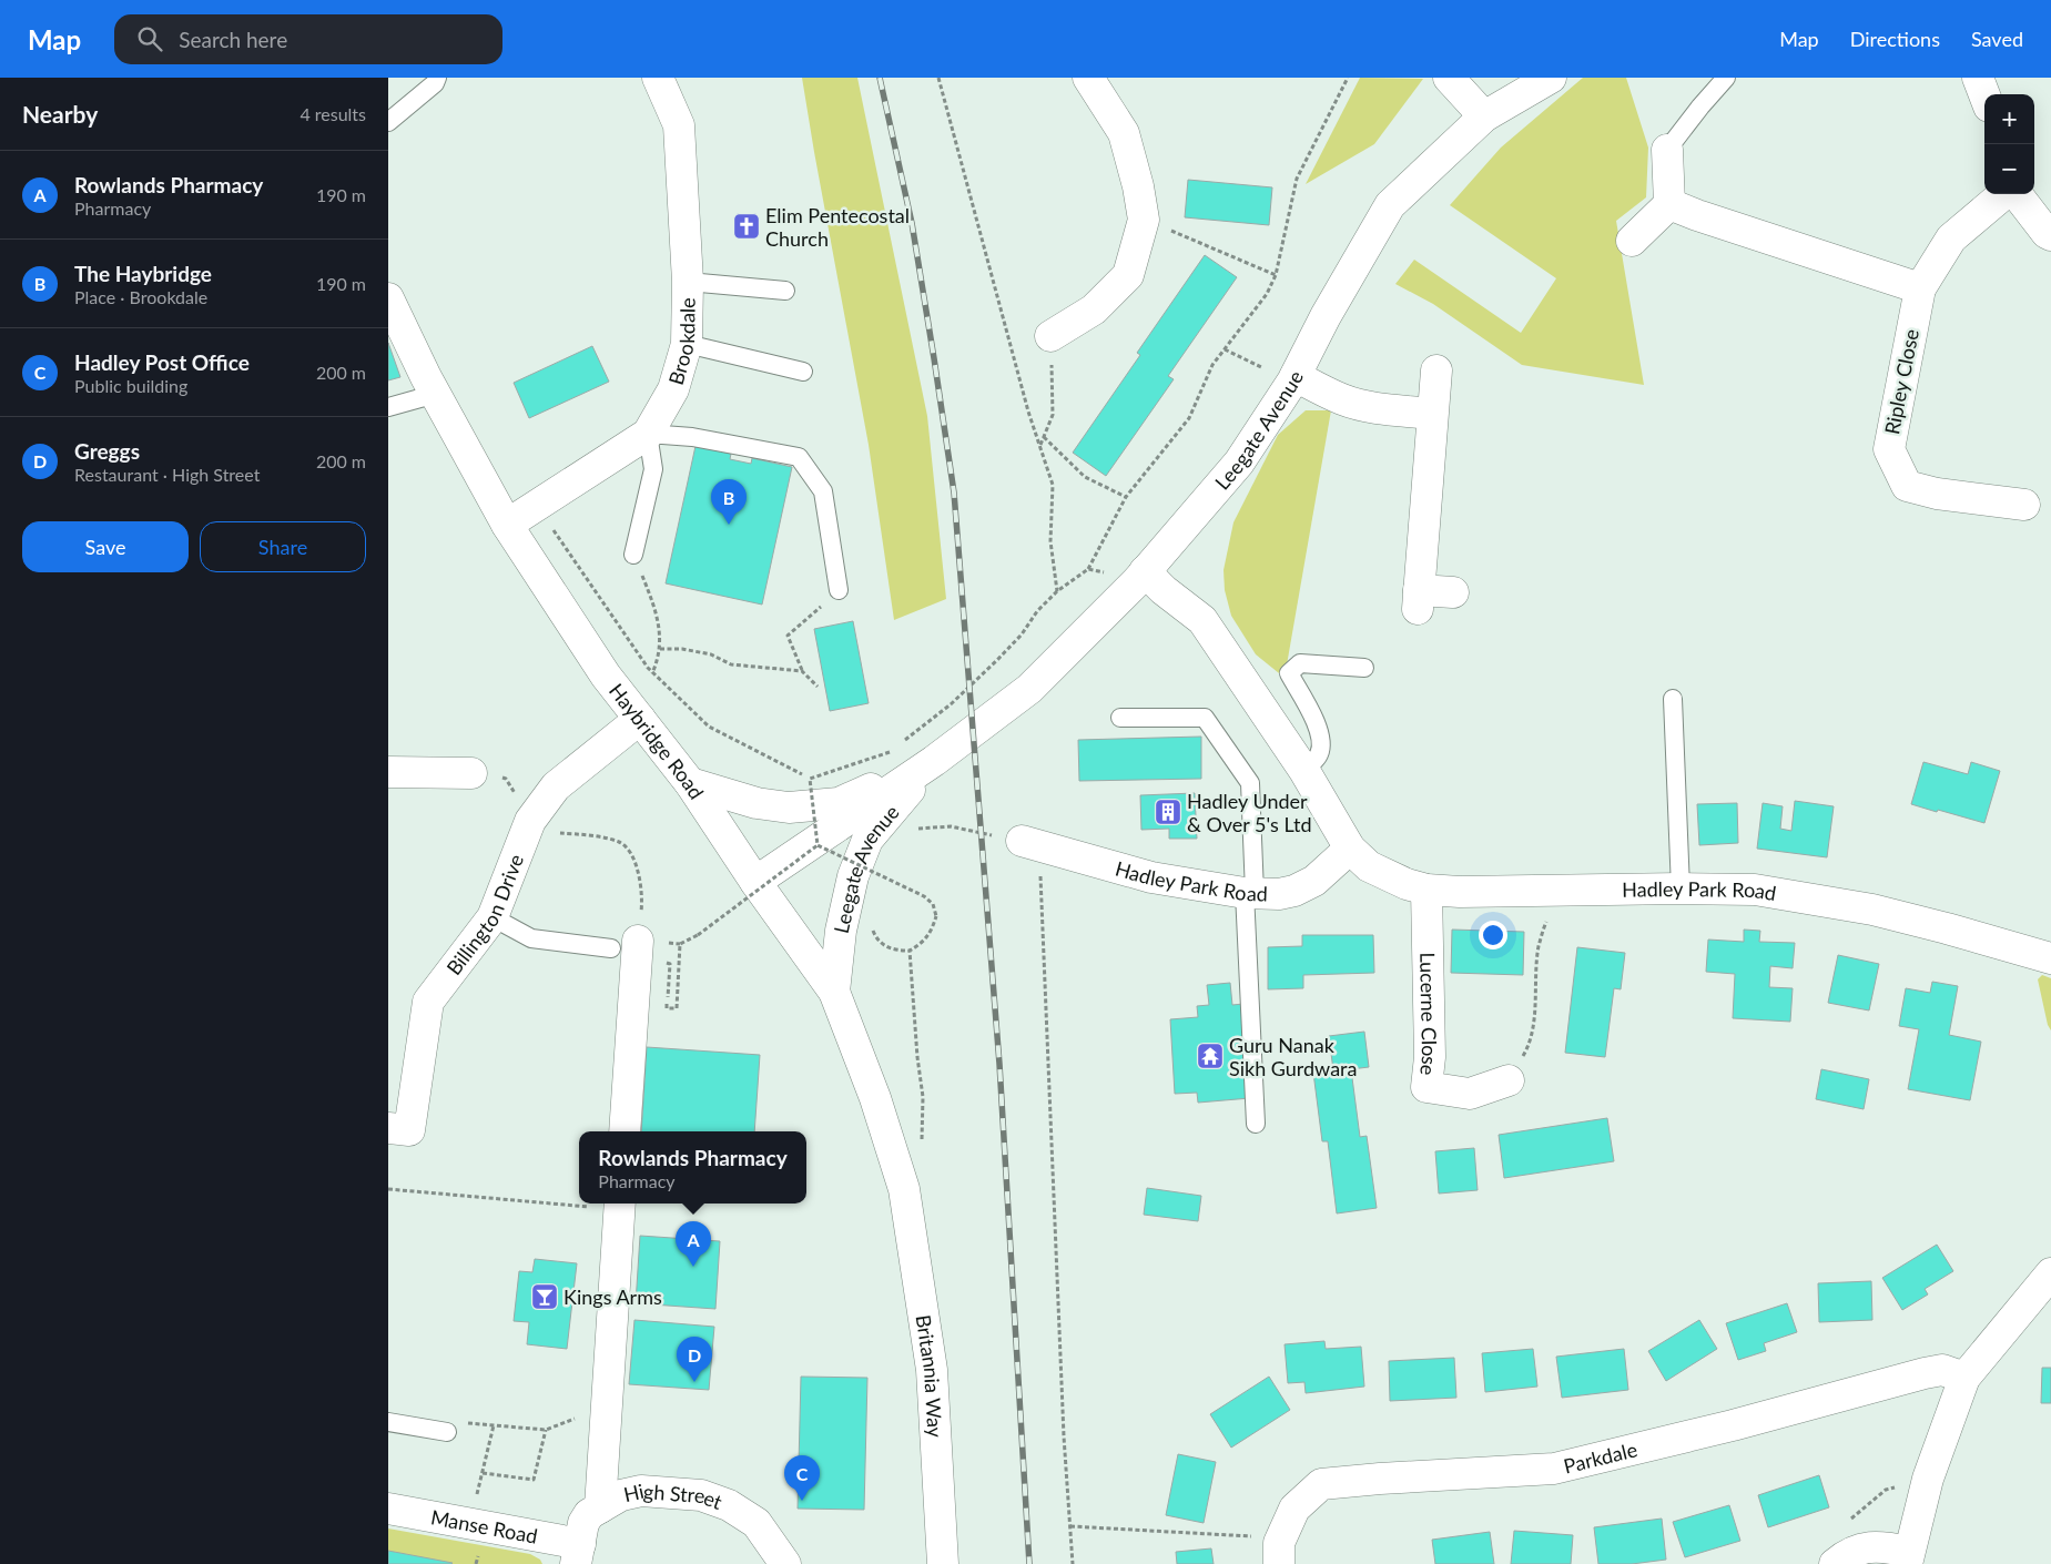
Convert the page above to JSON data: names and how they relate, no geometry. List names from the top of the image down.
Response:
{
  "streets": {
    "street": [
      "Brookdale",
      "Ripley Close",
      "Leegate Avenue",
      "Haybridge Road",
      "Hadley Park Road",
      "Billington Drive",
      "Lucerne Close",
      "Britannia Way",
      "Parkdale",
      "High Street",
      "Manse Road"
    ]
  },
  "crossings": [
    ["Brookdale", "Haybridge Road"],
    ["Leegate Avenue", "Haybridge Road"],
    ["Leegate Avenue", "Hadley Park Road"],
    ["Haybridge Road", "Billington Drive"],
    ["Haybridge Road", "Britannia Way"],
    ["Hadley Park Road", "Lucerne Close"],
    ["High Street", "Manse Road"]
  ],
  "places": {
    "church": ["Elim Pentecostal Church"],
    "building": ["Hadley Under & Over 5's Ltd"],
    "temple": ["Guru Nanak Sikh Gurdwara"],
    "bar": ["Kings Arms"]
  },
  "page": {
    "header": "Map",
    "search": "Search here",
    "nav": ["Map", "Directions", "Saved"],
    "heading": ["Nearby", "4 results"],
    "map_buttons": ["+", "−"],
    "list": [
      {
        "mark": "A",
        "name": "Rowlands Pharmacy",
        "note": "Pharmacy",
        "value": "190 m"
      },
      {
        "mark": "B",
        "name": "The Haybridge",
        "note": "Place · Brookdale",
        "value": "190 m"
      },
      {
        "mark": "C",
        "name": "Hadley Post Office",
        "note": "Public building",
        "value": "200 m"
      },
      {
        "mark": "D",
        "name": "Greggs",
        "note": "Restaurant · High Street",
        "value": "200 m"
      }
    ],
    "pins": [
      "B",
      "A",
      "D",
      "C"
    ],
    "buttons": ["Save", "Share"],
    "popup": ["Rowlands Pharmacy", "Pharmacy"]
  }
}
